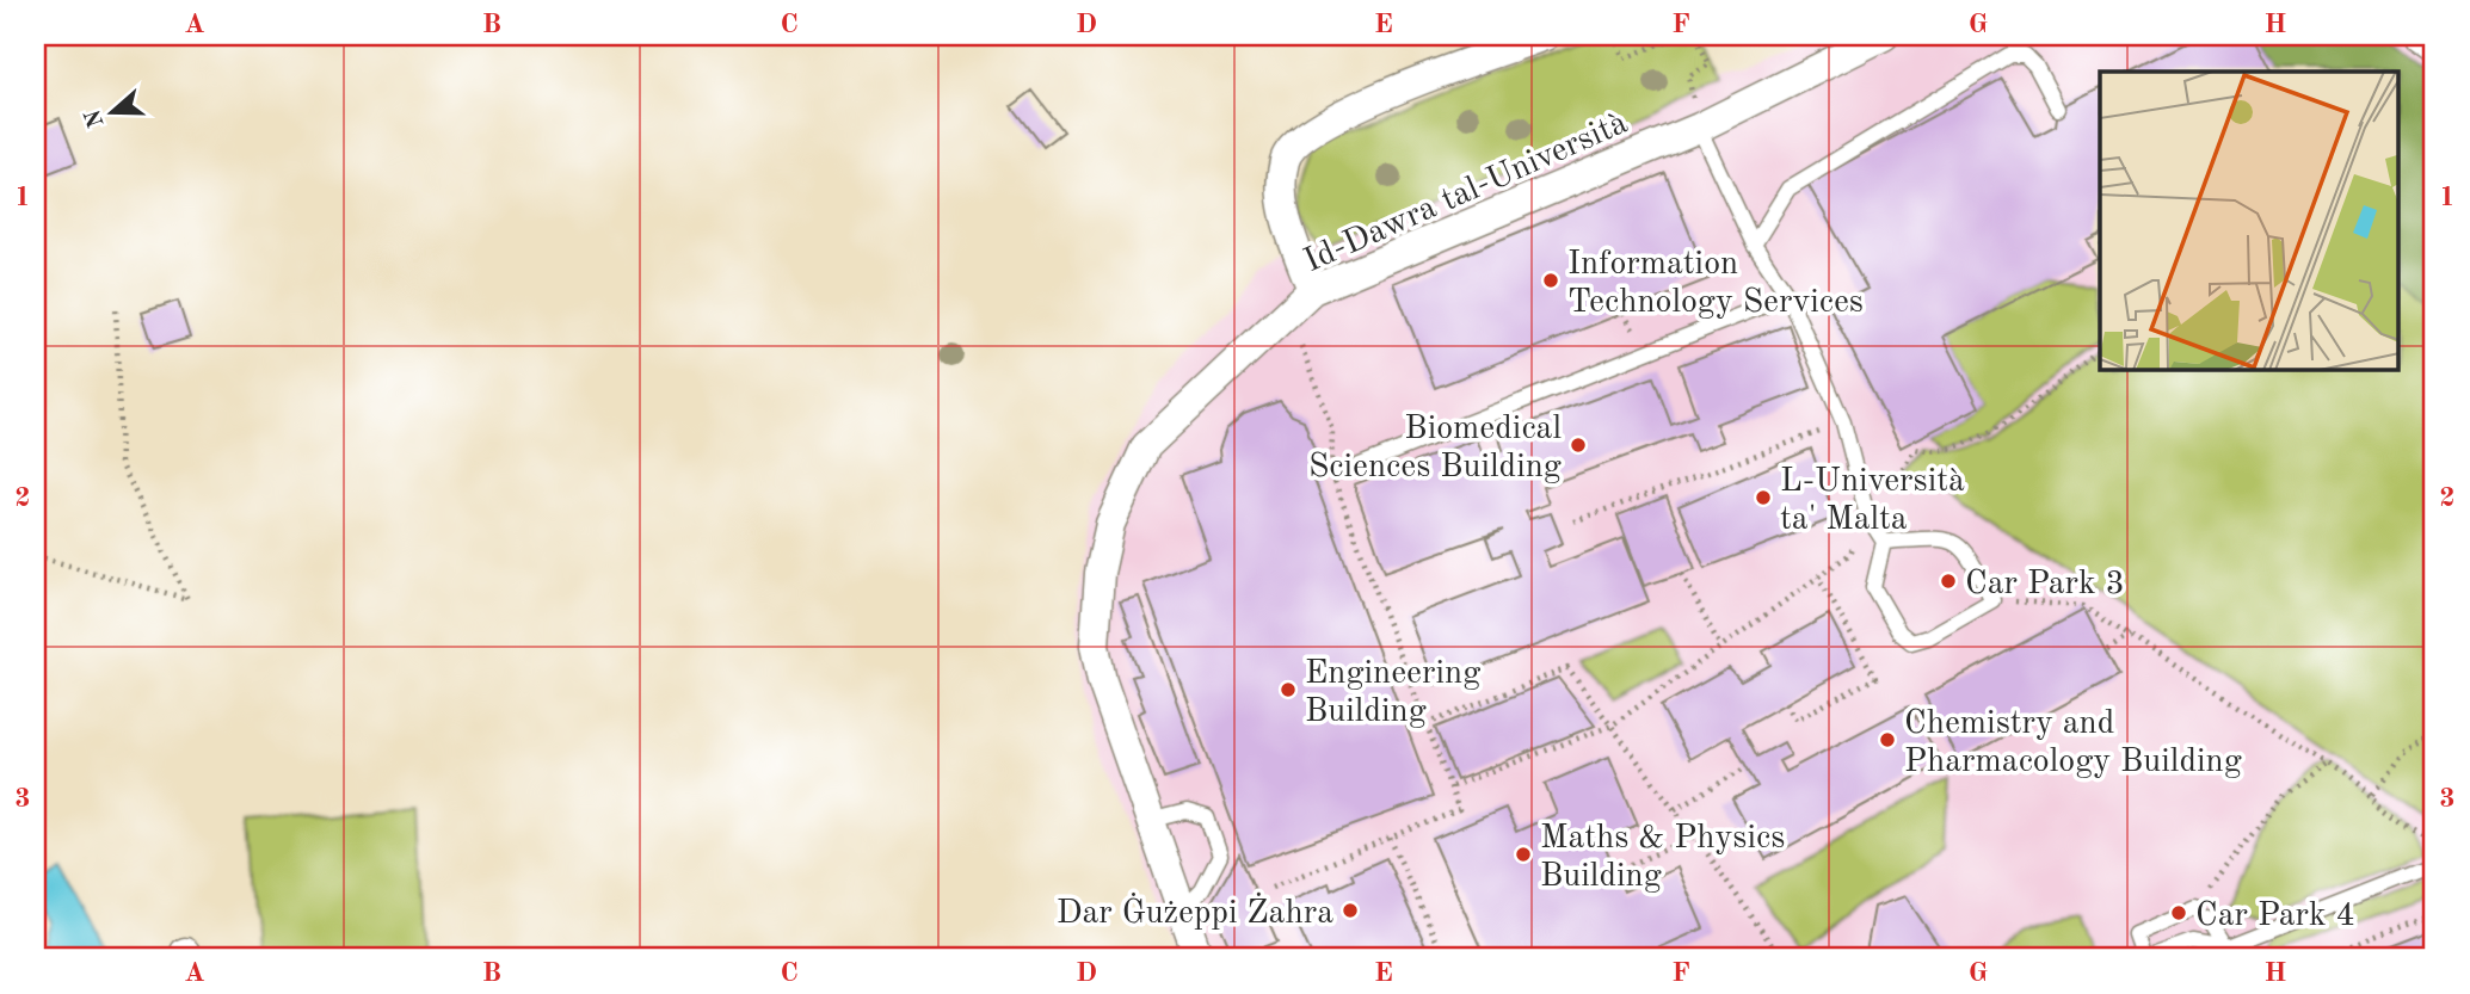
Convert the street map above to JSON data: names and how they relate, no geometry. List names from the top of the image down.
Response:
{
  "streets": {
    "street": ["Id-Dawra tal-Università"]
  },
  "places": [
    "Information Technology Services",
    "Biomedical Sciences Building",
    "L-Università ta' Malta",
    "Car Park 3",
    "Engineering Building",
    "Chemistry and Pharmacology Building",
    "Maths & Physics Building",
    "Dar Ġużeppi Żahra",
    "Car Park 4"
  ],
  "north": "left",
  "grid": {
    "columns": [
      "A",
      "B",
      "C",
      "D",
      "E",
      "F",
      "G",
      "H"
    ],
    "rows": ["1", "2", "3"]
  }
}
